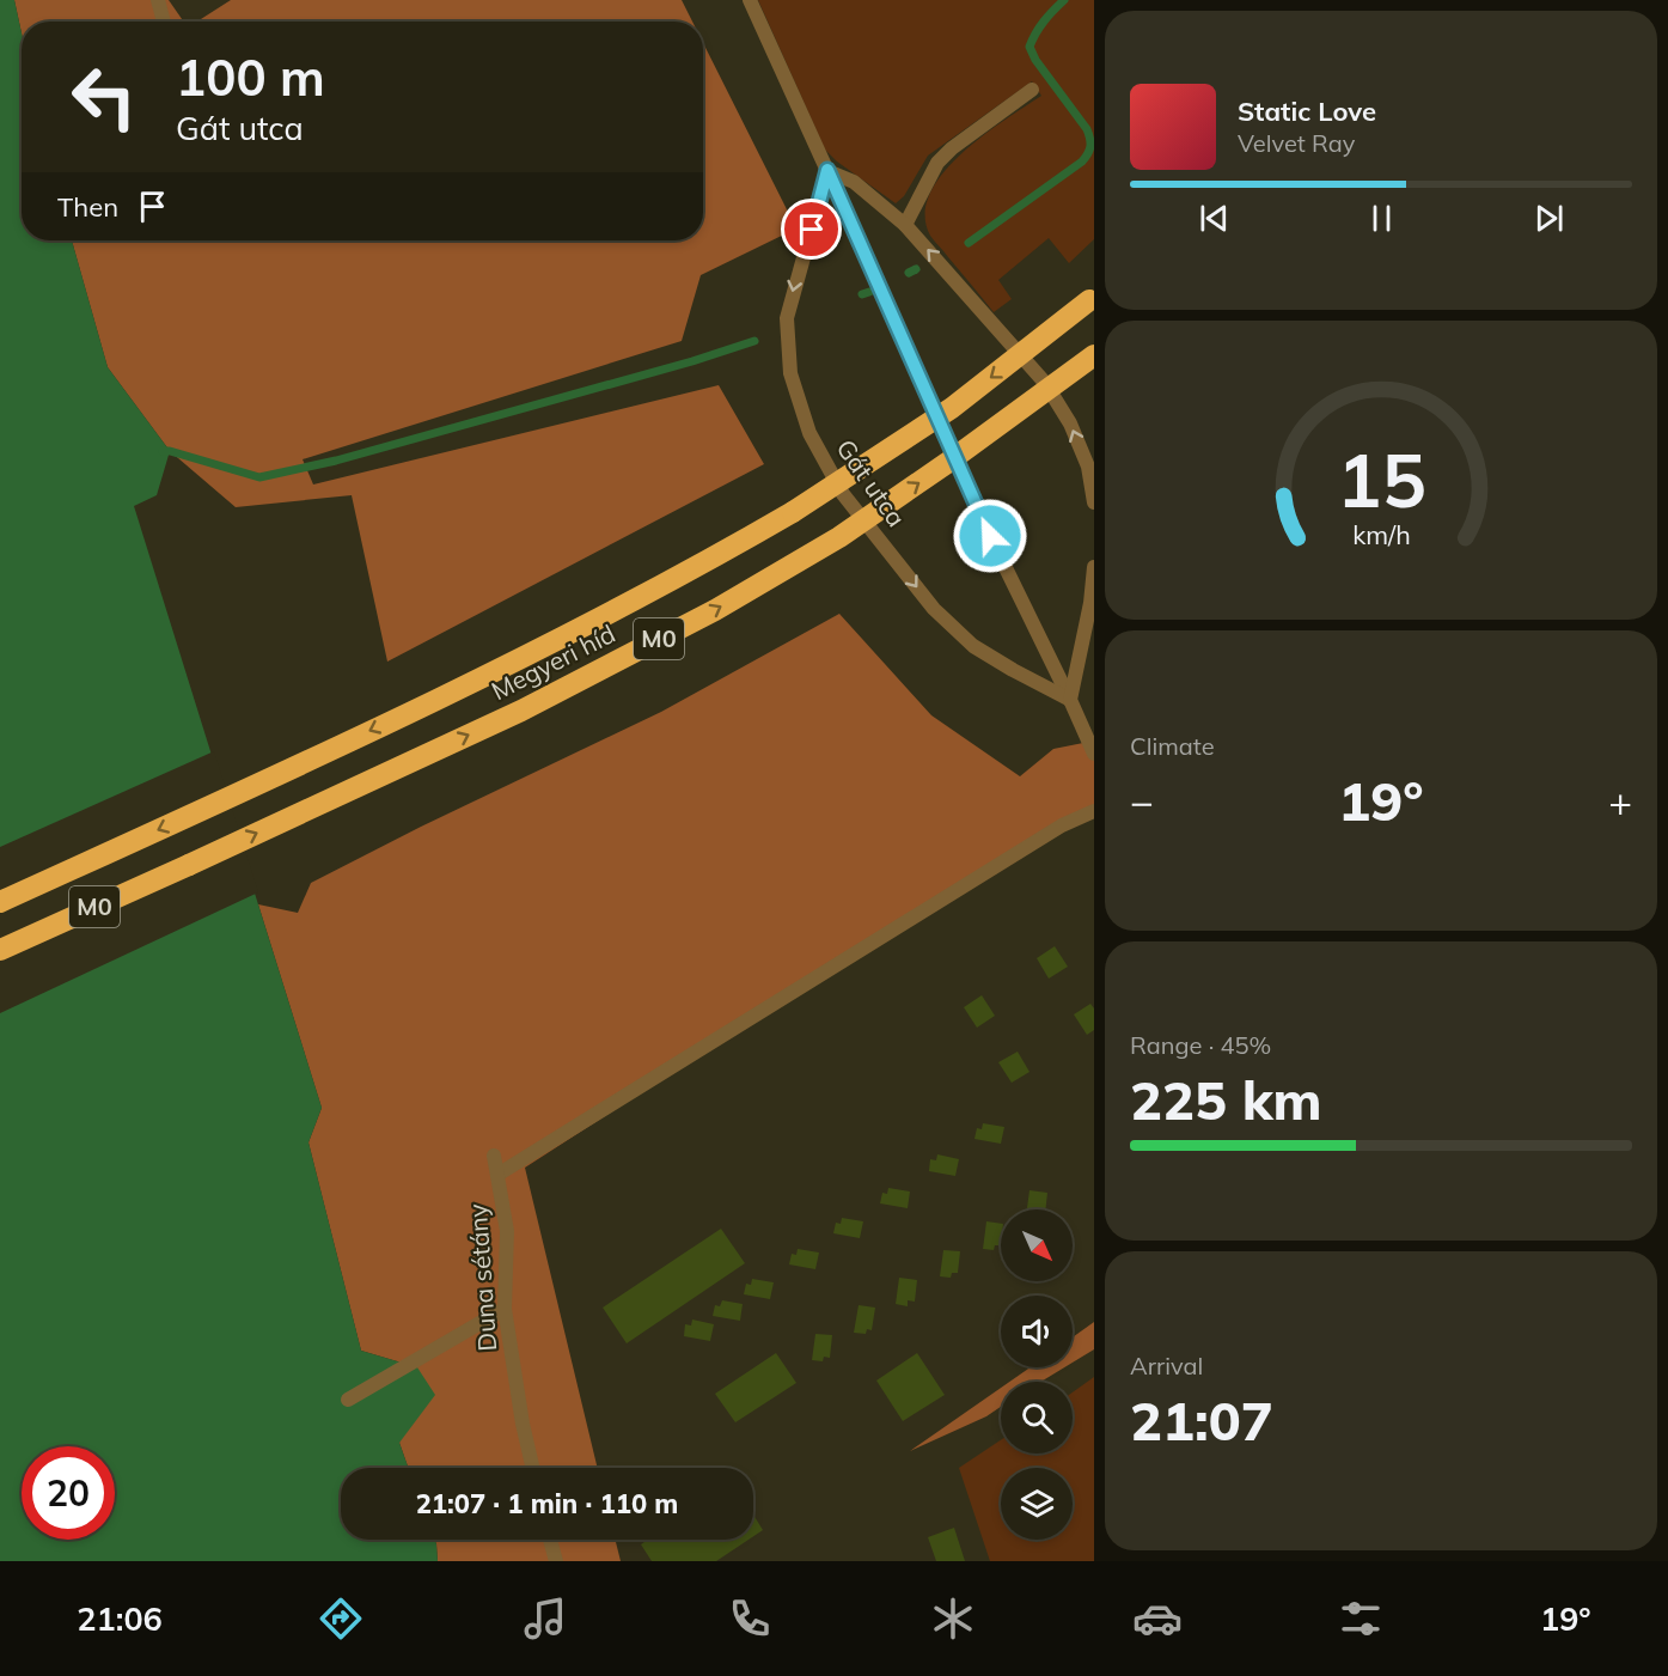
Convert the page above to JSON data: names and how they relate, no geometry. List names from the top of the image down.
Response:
{
  "streets": {
    "highway": ["M0", "Megyeri híd"],
    "street": ["Gát utca", "Duna sétány"]
  },
  "north": "bottom right",
  "page": {
    "turn": ["100 m", "Gát utca"],
    "song": ["Static Love", "Velvet Ray"],
    "then": "Then",
    "tile": [
      "Climate",
      ["Range · 45%", "225 km"],
      ["Arrival", "21:07"]
    ],
    "heat": ["−", "19°", "+"],
    "limit": "20",
    "trip": "21:07 · 1 min · 110 m",
    "tabs": ["21:06", "19°"],
    "gauge": ["15", "km/h"]
  }
}
